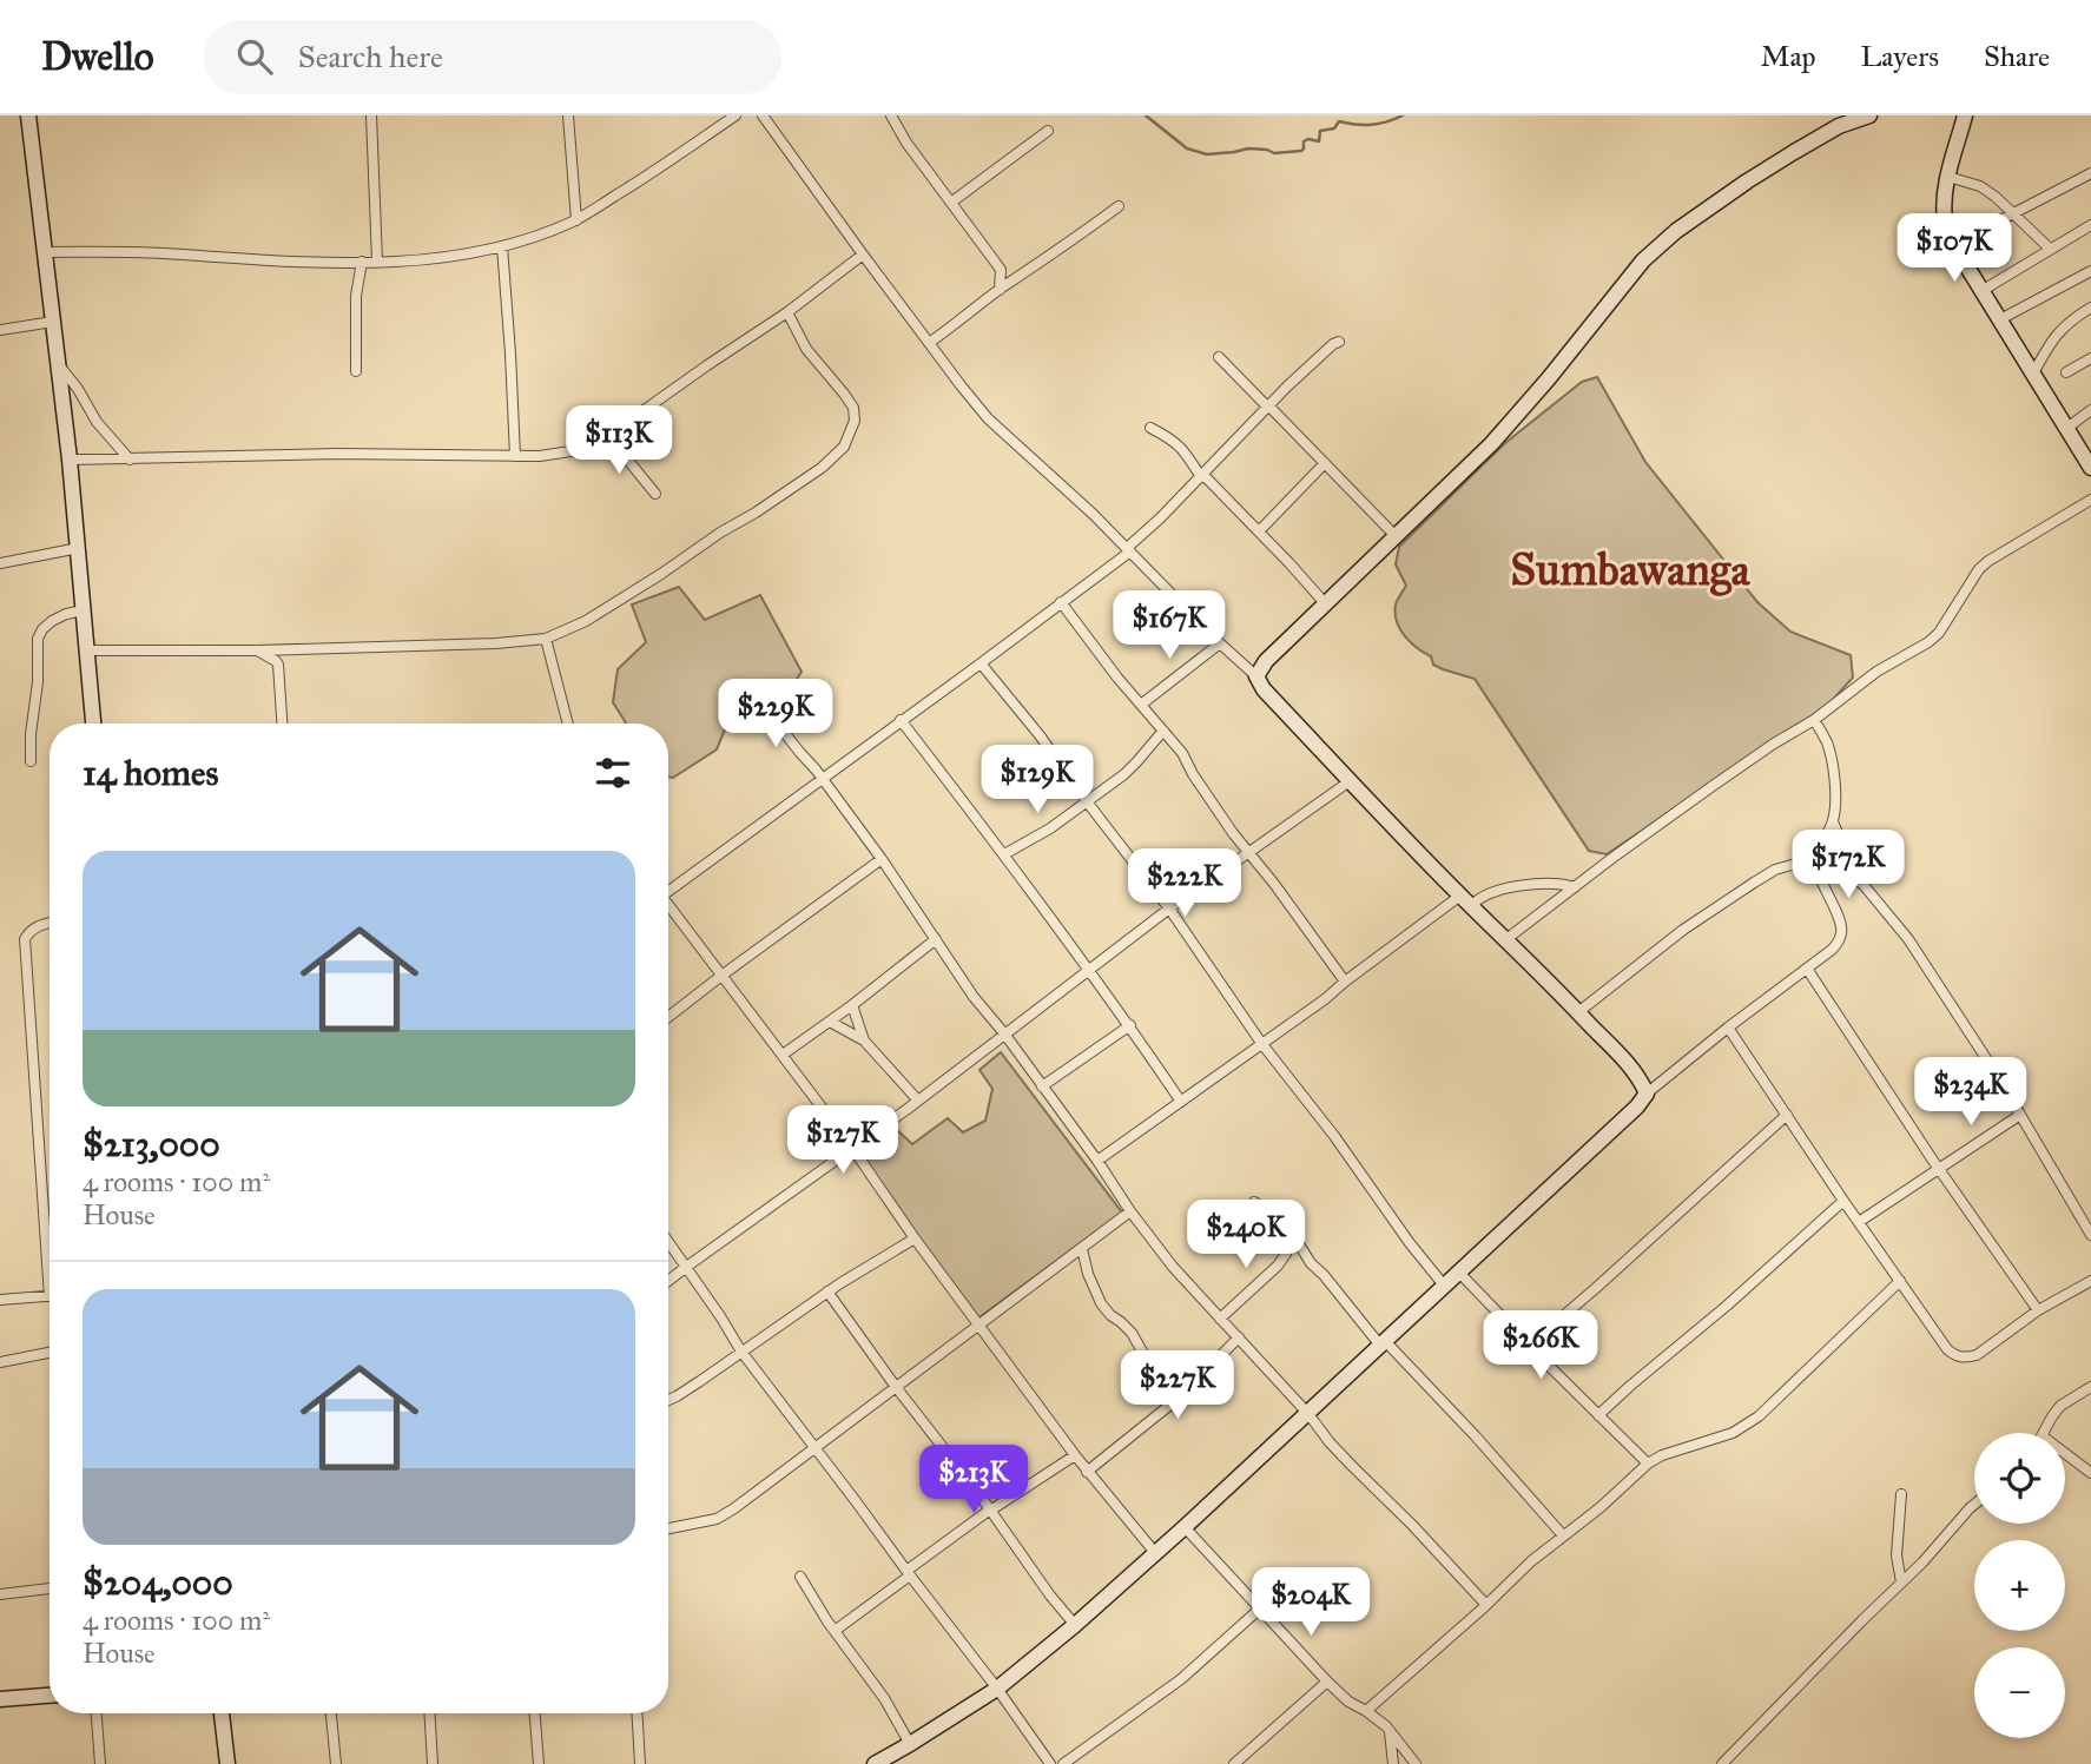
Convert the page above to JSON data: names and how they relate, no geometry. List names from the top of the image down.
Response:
{
  "districts": ["Sumbawanga"],
  "page": {
    "header": "Dwello",
    "search": "Search here",
    "nav": ["Map", "Layers", "Share"],
    "price": [
      "$107K",
      "$113K",
      "$167K",
      "$229K",
      "$129K",
      "$172K",
      "$222K",
      "$234K",
      "$127K",
      "$240K",
      "$266K",
      "$227K",
      "$213K",
      "$204K"
    ],
    "heading": "14 homes",
    "list": [
      {
        "name": "$213,000",
        "note": "4 rooms · 100 m² · House"
      },
      {
        "name": "$204,000",
        "note": "4 rooms · 100 m² · House"
      }
    ],
    "map_buttons": ["+", "−"]
  }
}
